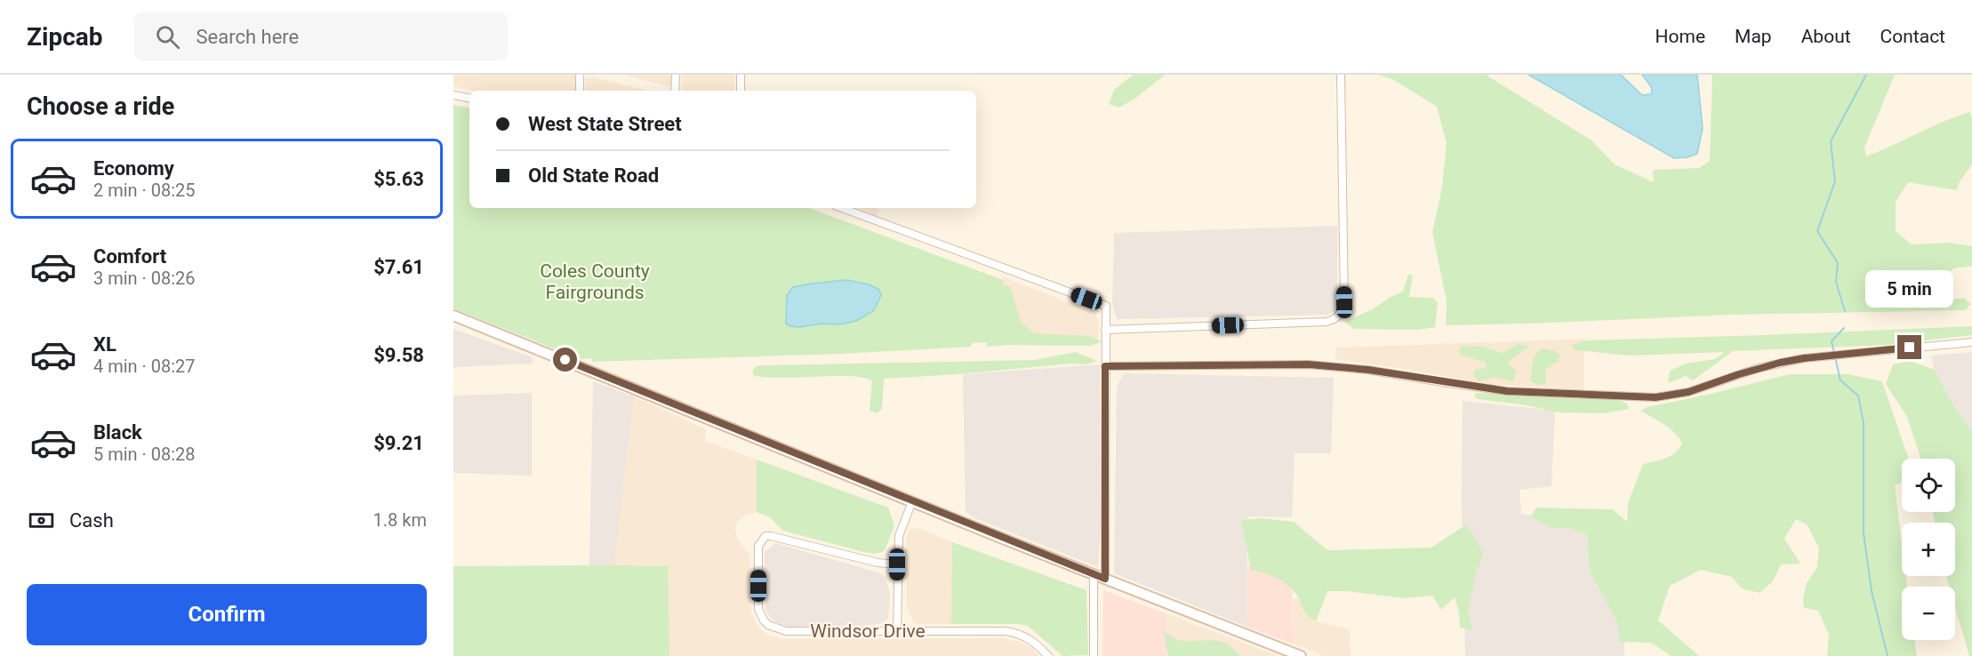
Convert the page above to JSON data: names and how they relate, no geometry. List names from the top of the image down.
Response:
{
  "streets": {
    "street": ["Windsor Drive"]
  },
  "parks": ["Coles County Fairgrounds"],
  "page": {
    "header": "Zipcab",
    "search": "Search here",
    "nav": [
      "Home",
      "Map",
      "About",
      "Contact"
    ],
    "heading": "Choose a ride",
    "banner": ["West State Street", "Old State Road"],
    "list": [
      {
        "name": "Economy",
        "note": "2 min · 08:25",
        "value": "$5.63"
      },
      {
        "name": "Comfort",
        "note": "3 min · 08:26",
        "value": "$7.61"
      },
      {
        "name": "XL",
        "note": "4 min · 08:27",
        "value": "$9.58"
      },
      {
        "name": "Black",
        "note": "5 min · 08:28",
        "value": "$9.21"
      }
    ],
    "bubble": "5 min",
    "map_buttons": ["+", "−"],
    "pay": ["Cash", "1.8 km"],
    "buttons": "Confirm"
  }
}
